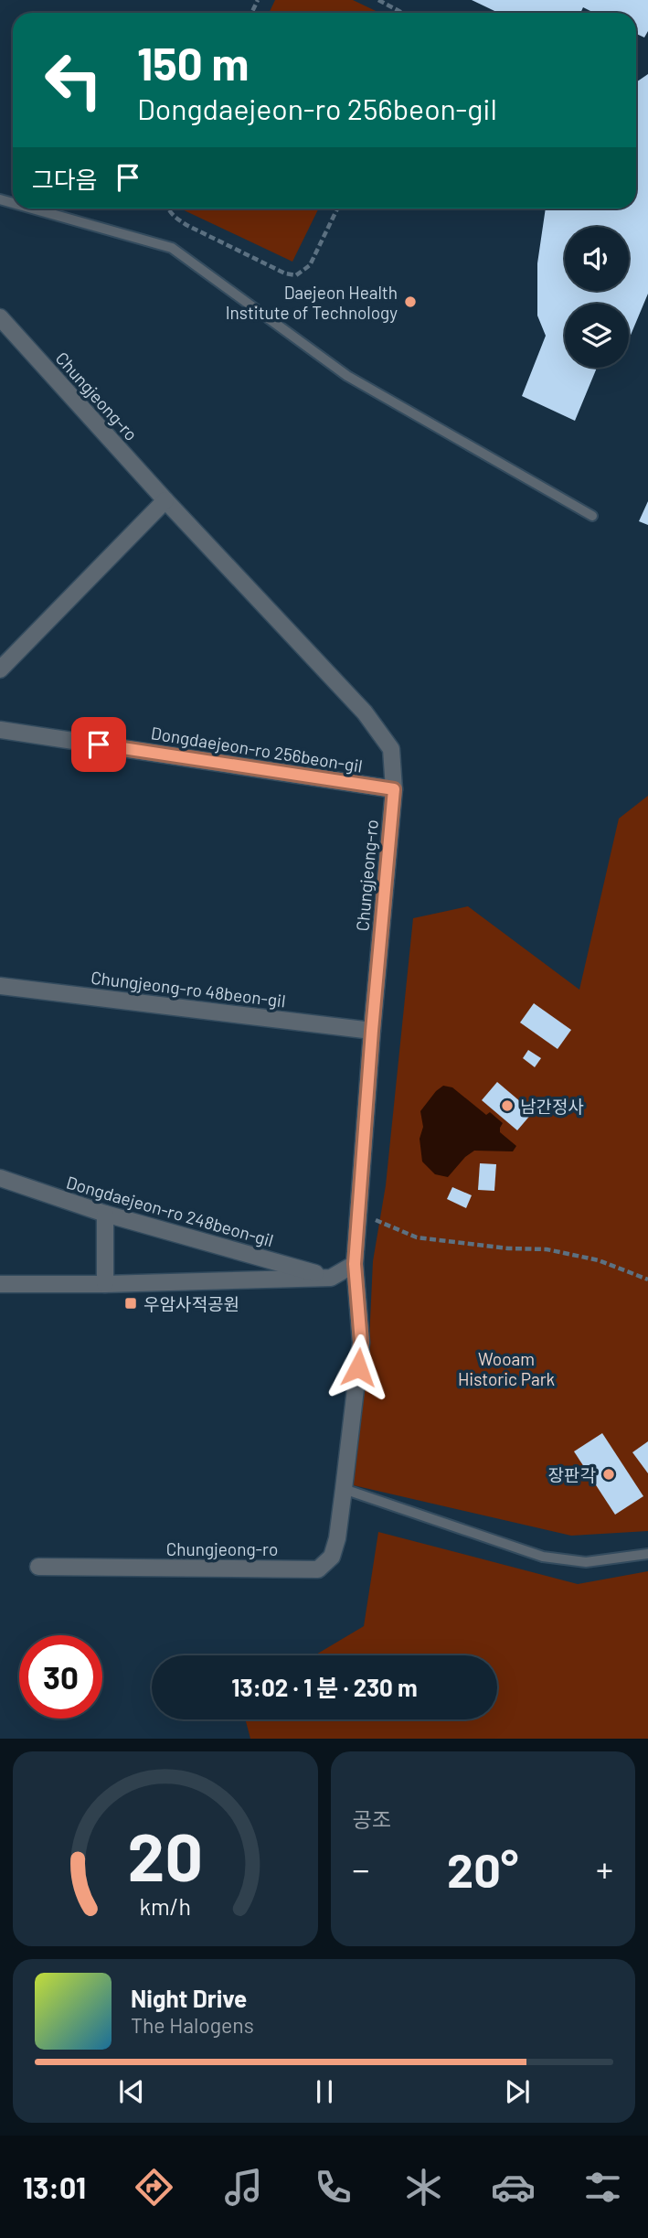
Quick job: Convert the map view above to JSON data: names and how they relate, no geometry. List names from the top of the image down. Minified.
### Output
{"streets":{"street":["Chungjeong-ro","Dongdaejeon-ro 256beon-gil","Chungjeong-ro 48beon-gil","Dongdaejeon-ro 248beon-gil"]},"crossings":[["Chungjeong-ro","Dongdaejeon-ro 256beon-gil"],["Chungjeong-ro","Chungjeong-ro 48beon-gil"]],"parks":["Wooam Historic Park"],"places":{"other":["Daejeon Health Institute of Technology","남간정사","장판각"],"transit":["우암사적공원"]},"page":{"turn":["150 m","Dongdaejeon-ro 256beon-gil"],"then":"그다음","limit":"30","trip":"13:02 · 1 분 · 230 m","tile":"공조","heat":["−","20°","+"],"song":["Night Drive","The Halogens"],"tabs":"13:01","gauge":["20","km/h"]}}
